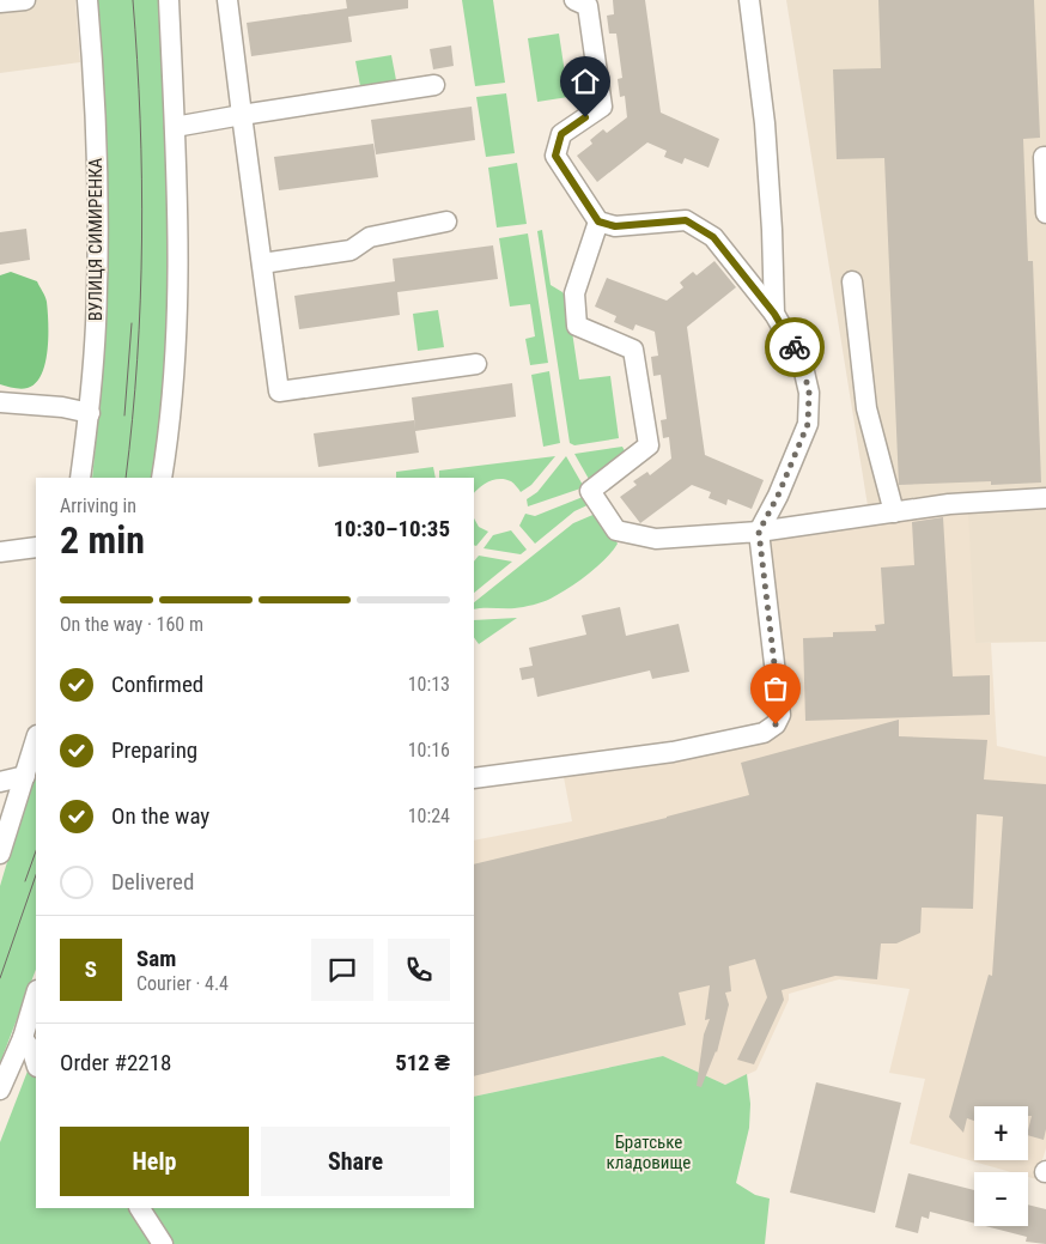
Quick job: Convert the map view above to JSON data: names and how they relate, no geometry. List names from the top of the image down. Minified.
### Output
{"streets":{"street":["ВУЛИЦЯ СИМИРЕНКА"]},"parks":["Братське кладовище"],"page":{"heading":["2 min","Arriving in","10:30–10:35"],"panel":["Sam","Courier · 4.4","Order #2218","512 ₴"],"bar":"On the way · 160 m","list":[["Confirmed","10:13"],["Preparing","10:16"],["On the way","10:24"],"Delivered"],"round":"S","map_buttons":["+","−"],"buttons":["Help","Share"]}}
